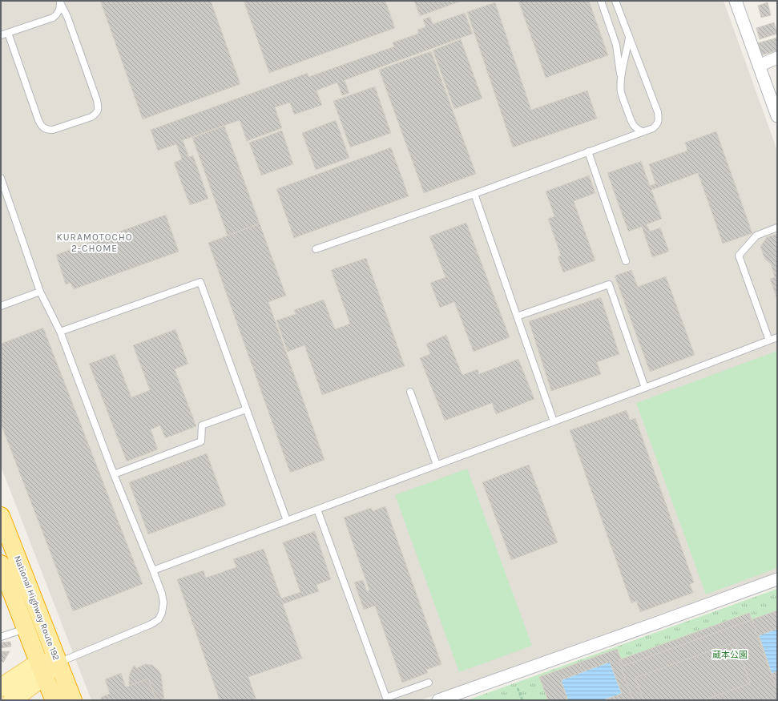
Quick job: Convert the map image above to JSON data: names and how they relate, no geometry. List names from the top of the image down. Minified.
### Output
{"streets":{"highway":["National Highway Route 192"]},"districts":["KURAMOTOCHO 2-CHOME"],"parks":["蔵本公園"]}
